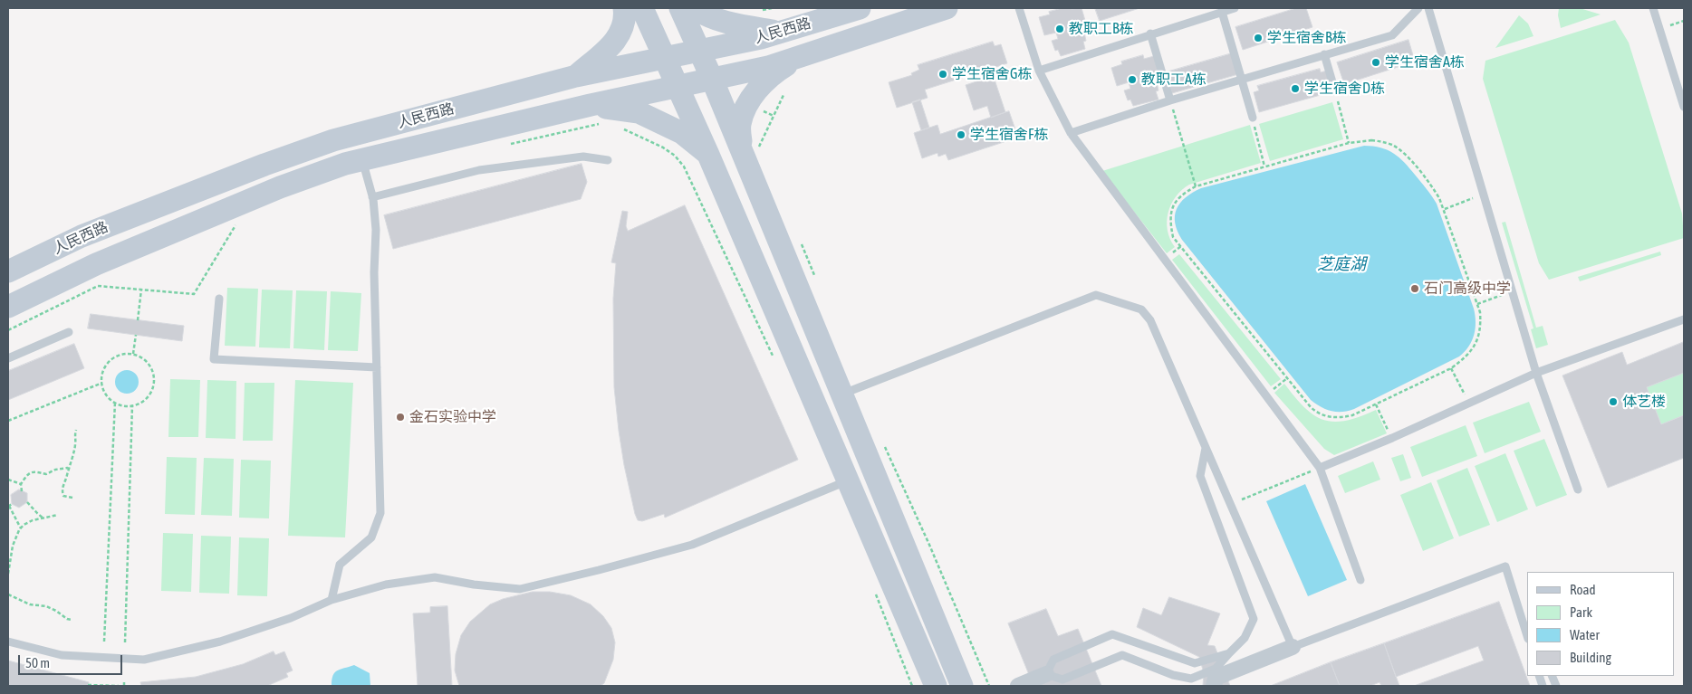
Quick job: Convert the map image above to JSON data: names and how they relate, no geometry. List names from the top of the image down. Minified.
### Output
{"streets":{"main road":["人民西路"]},"water":["芝庭湖"],"places":["教职工B栋","学生宿舍B栋","学生宿舍A栋","学生宿舍G栋","教职工A栋","学生宿舍D栋","学生宿舍F栋","石门高级中学","体艺楼","金石实验中学"],"legend":["Road","Park","Water","Building"],"scale_bar":"50 m"}
